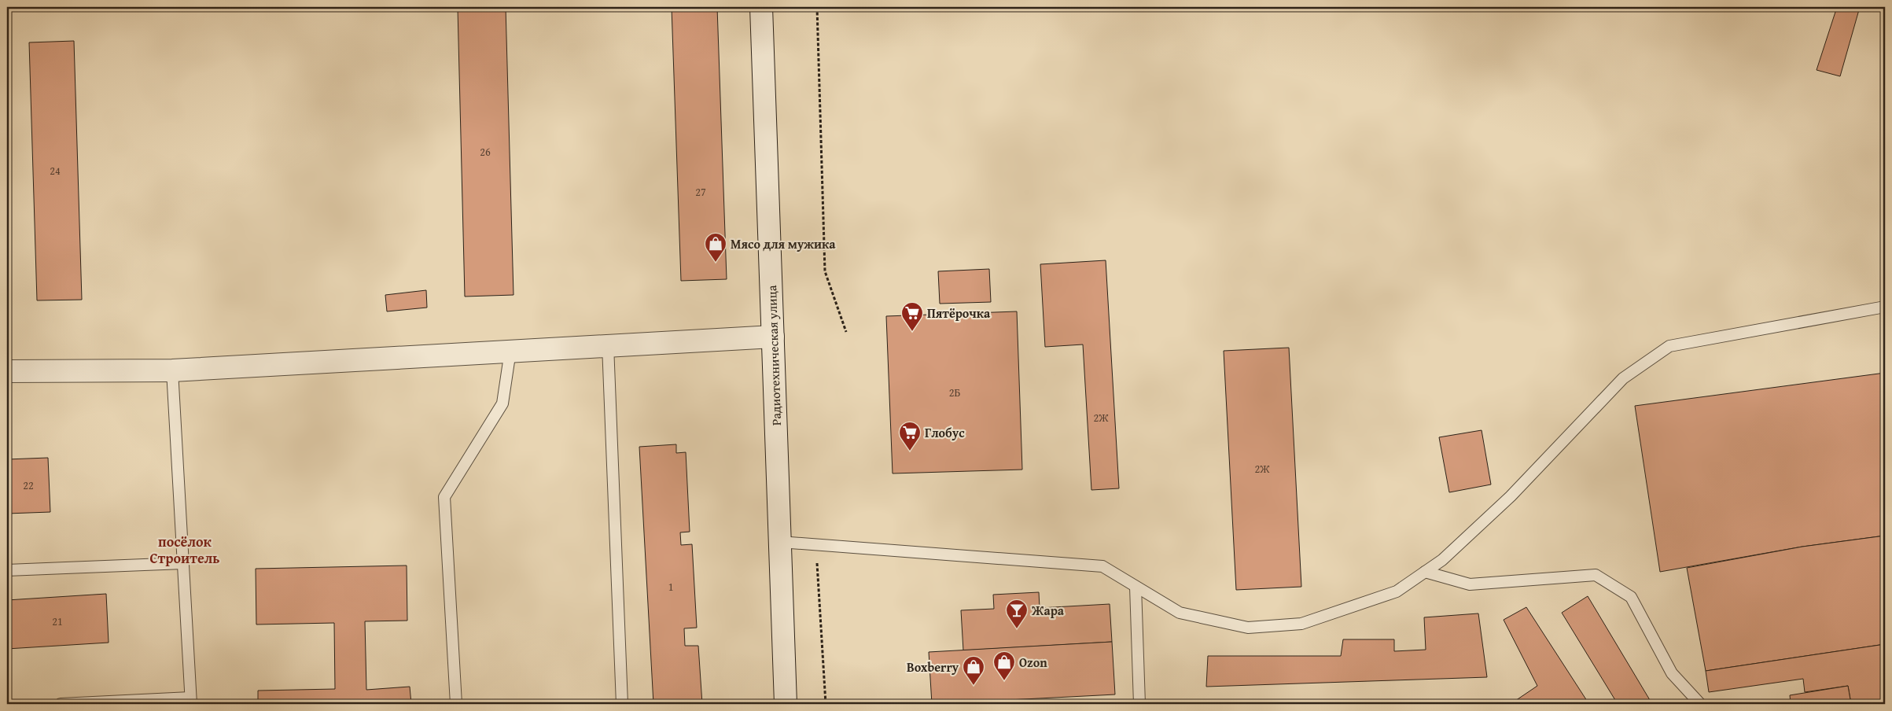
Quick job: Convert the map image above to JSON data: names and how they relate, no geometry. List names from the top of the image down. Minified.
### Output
{"streets":{"street":["Радиотехническая улица"]},"districts":["посёлок Строитель"],"places":{"shop":["Мясо для мужика","Ozon","Boxberry"],"supermarket":["Пятёрочка","Глобус"],"bar":["Жара"]},"house_numbers":["26","24","27","2Б","2Ж","2Ж","22","1","21"]}
